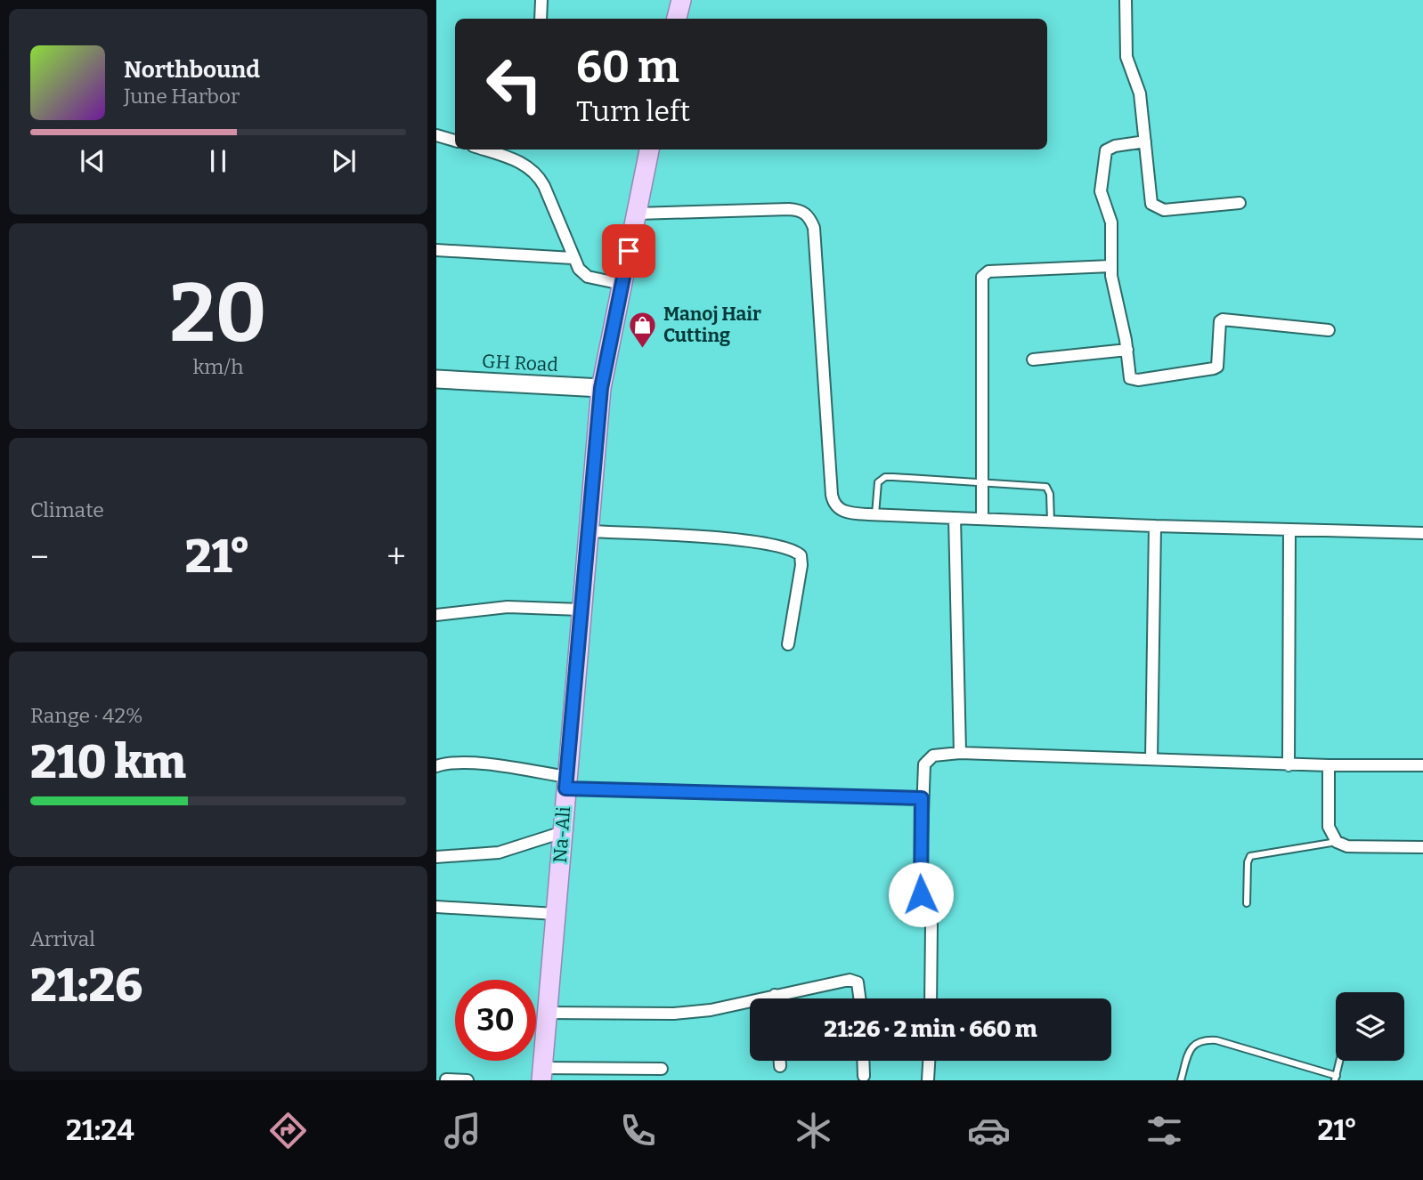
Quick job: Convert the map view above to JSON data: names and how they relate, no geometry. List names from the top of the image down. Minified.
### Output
{"streets":{"main road":["Na-Ali"],"street":["GH Road"]},"crossings":[["GH Road","Na-Ali"]],"places":{"shop":["Manoj Hair Cutting"]},"page":{"turn":["60 m","Turn left"],"song":["Northbound","June Harbor"],"tile":[["20","km/h"],"Climate",["Range · 42%","210 km"],["Arrival","21:26"]],"heat":["−","21°","+"],"limit":"30","trip":"21:26 · 2 min · 660 m","tabs":["21:24","21°"]}}
